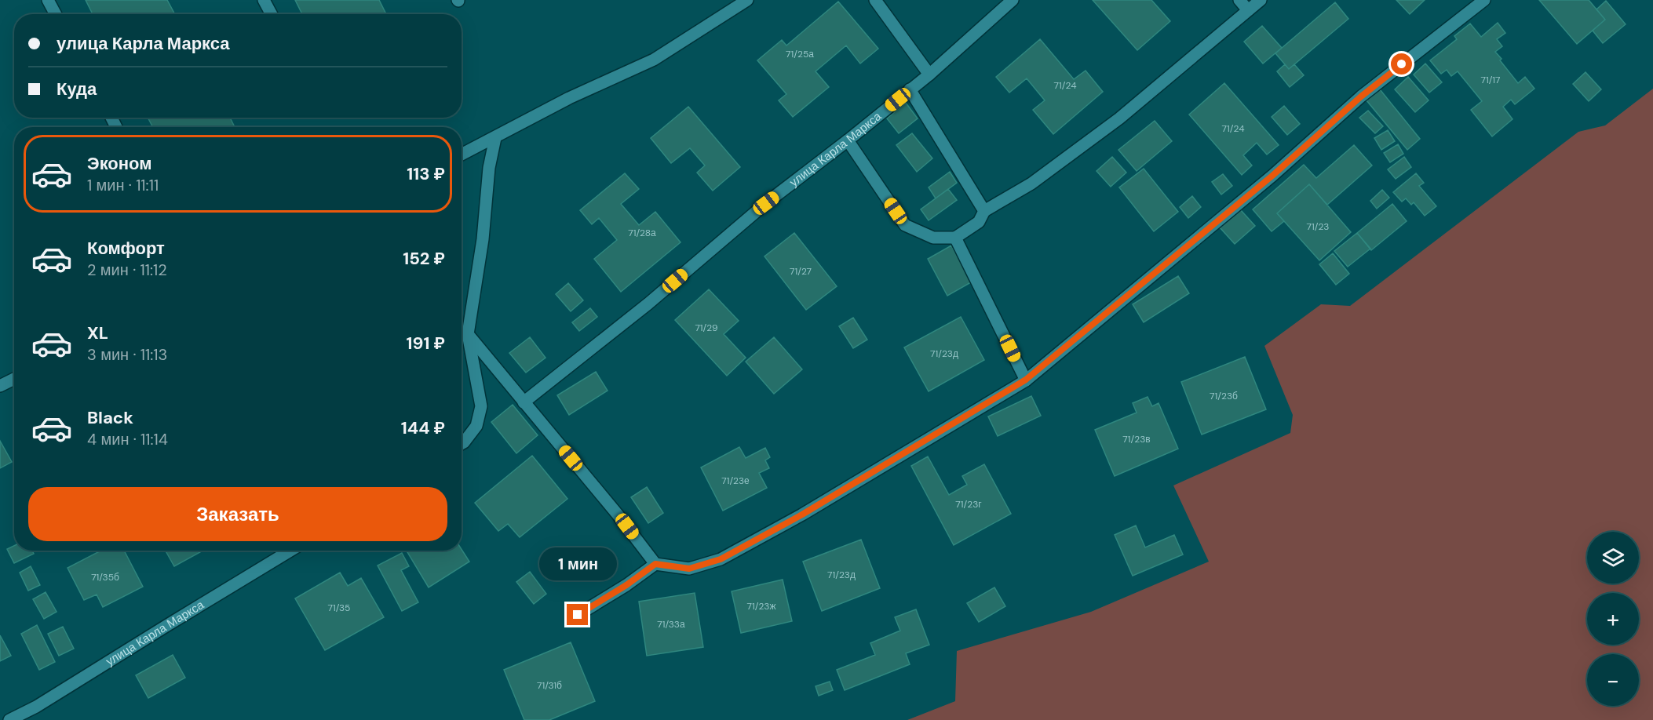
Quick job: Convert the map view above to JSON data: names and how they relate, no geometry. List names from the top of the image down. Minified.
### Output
{"streets":{"street":["улица Карла Маркса"]},"house_numbers":["71/25а","71/17","71/24","71/24","71/23","71/28а","71/27","71/29","71/23д","71/23б","71/23в","71/23е","71/23г","71/23д","71/35б","71/23ж","71/35","71/33а","71/31б"],"page":{"banner":["улица Карла Маркса","Куда"],"list":[{"name":"Эконом","note":"1 мин · 11:11","value":"113 ₽"},{"name":"Комфорт","note":"2 мин · 11:12","value":"152 ₽"},{"name":"XL","note":"3 мин · 11:13","value":"191 ₽"},{"name":"Black","note":"4 мин · 11:14","value":"144 ₽"}],"buttons":"Заказать","map_buttons":["+","−"],"bubble":"1 мин"}}
